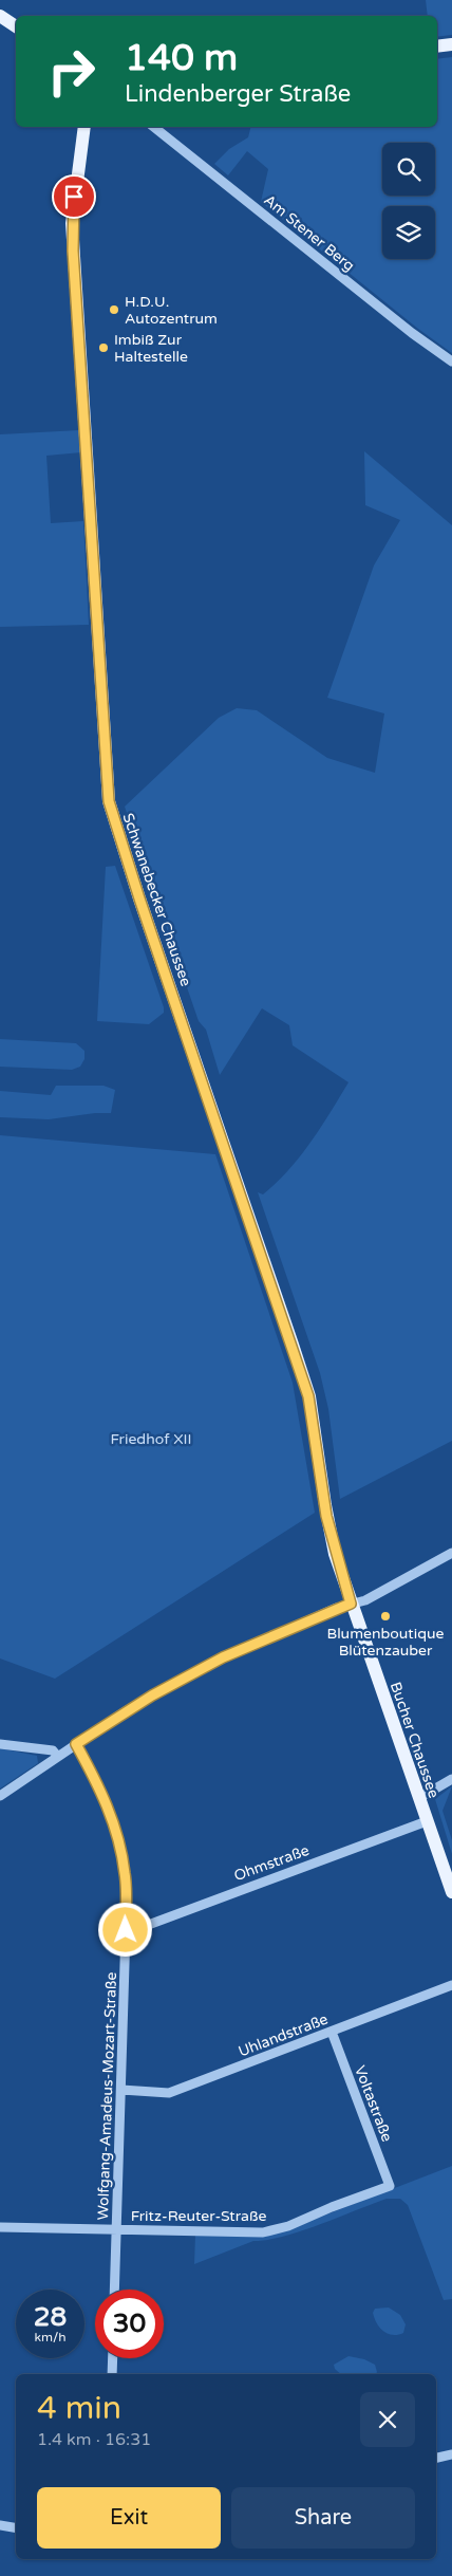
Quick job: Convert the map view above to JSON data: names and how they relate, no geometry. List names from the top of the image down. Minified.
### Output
{"streets":{"main road":["Schwanebecker Chaussee","Bucher Chaussee"],"street":["Am Stener Berg","Ohmstraße","Uhlandstraße","Wolfgang-Amadeus-Mozart-Straße","Voltastraße","Fritz-Reuter-Straße"]},"crossings":[["Schwanebecker Chaussee","Bucher Chaussee"],["Bucher Chaussee","Ohmstraße"],["Ohmstraße","Wolfgang-Amadeus-Mozart-Straße"],["Uhlandstraße","Wolfgang-Amadeus-Mozart-Straße"],["Uhlandstraße","Voltastraße"],["Wolfgang-Amadeus-Mozart-Straße","Fritz-Reuter-Straße"],["Voltastraße","Fritz-Reuter-Straße"]],"parks":["Friedhof XII"],"places":["H.D.U. Autozentrum","Imbiß Zur Haltestelle","Blumenboutique Blütenzauber"],"page":{"turn":["140 m","Lindenberger Straße"],"speed":"28 km/h","limit":"30","heading":["4 min","1.4 km · 16:31"],"buttons":["Exit","Share"]}}
